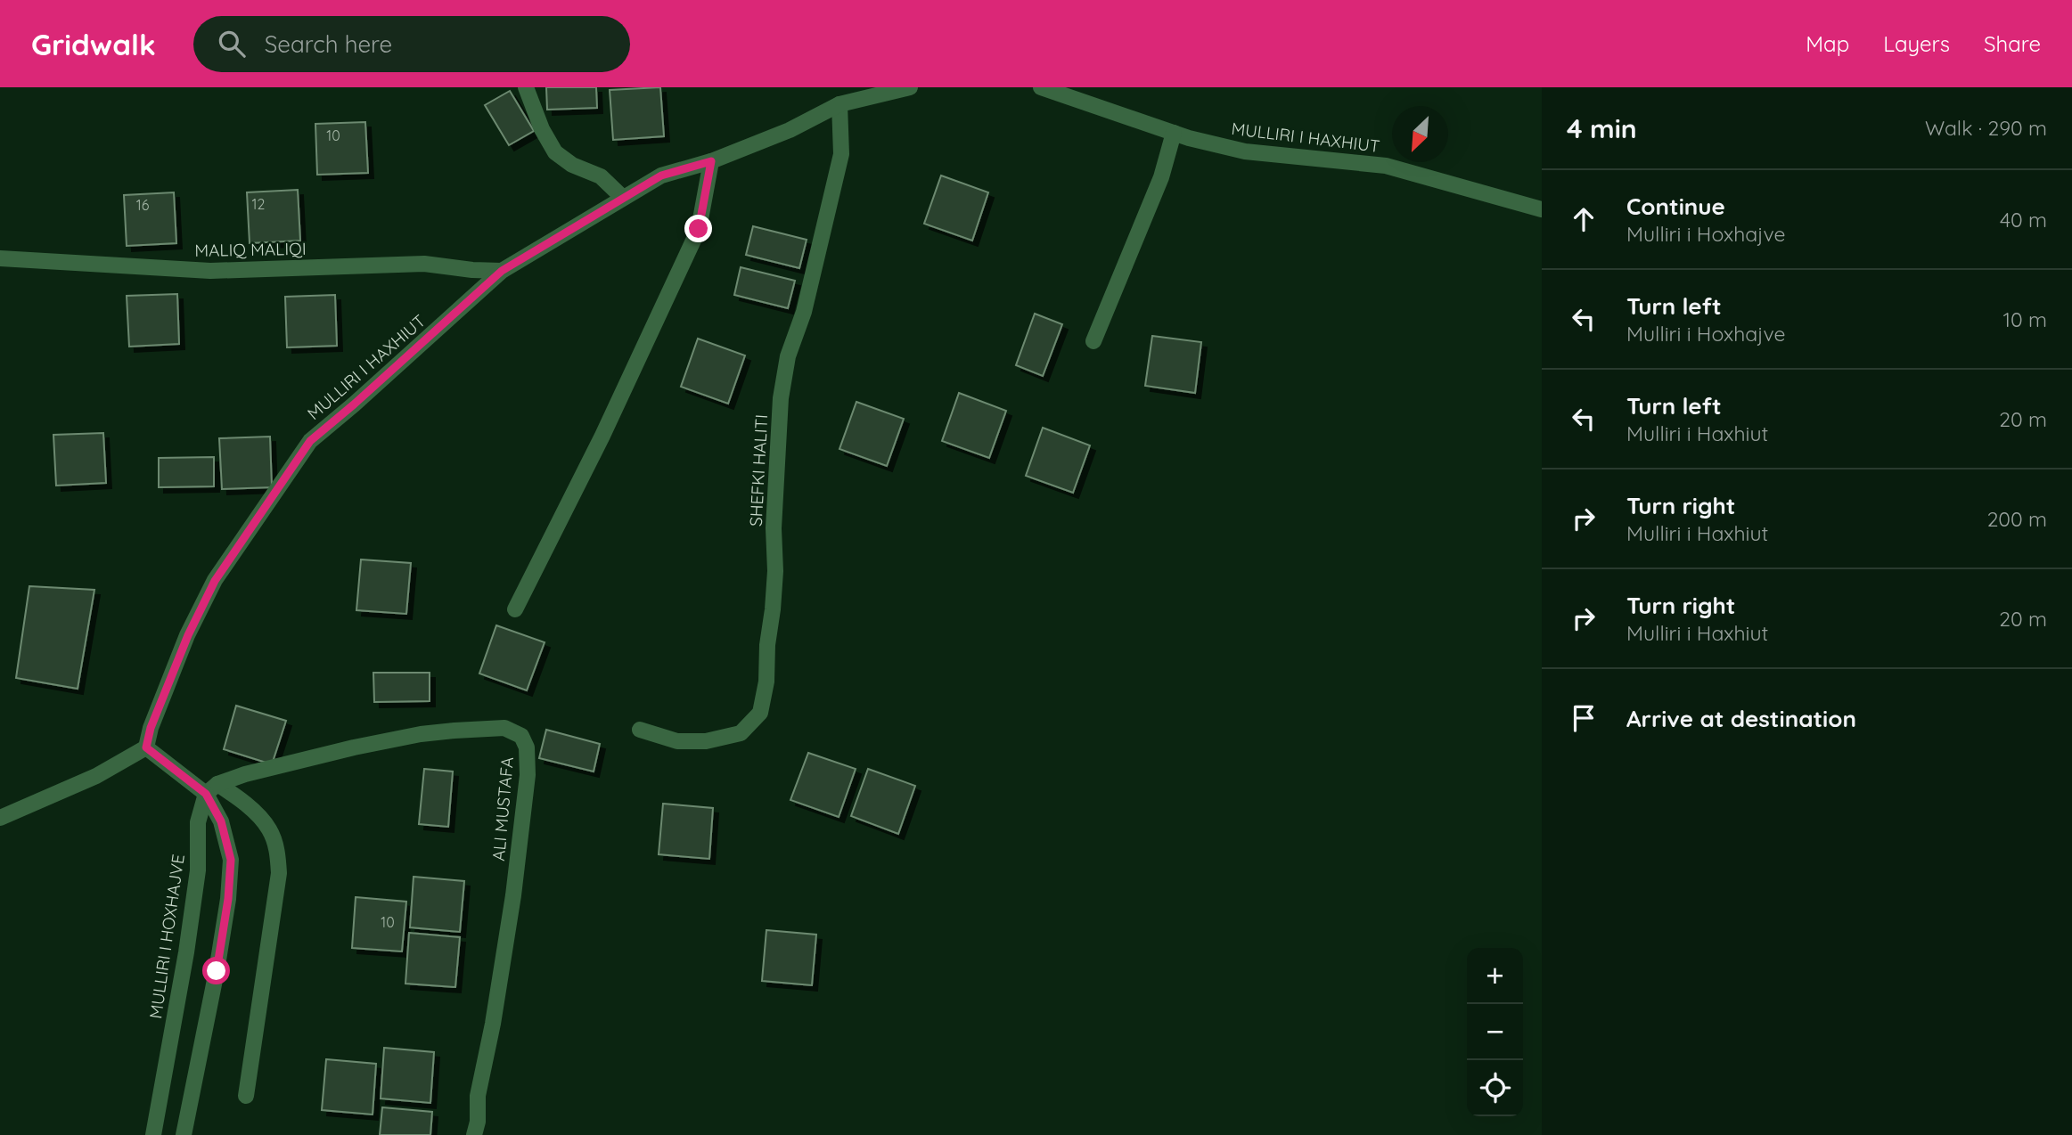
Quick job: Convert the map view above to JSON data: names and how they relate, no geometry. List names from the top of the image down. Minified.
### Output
{"streets":{"street":["MULLIRI I HAXHIUT","MALIQ MALIQI","SHEFKI HALITI","ALI MUSTAFA","MULLIRI I HOXHAJVE"]},"crossings":[["MULLIRI I HAXHIUT","MALIQ MALIQI"],["MULLIRI I HAXHIUT","SHEFKI HALITI"],["ALI MUSTAFA","MULLIRI I HOXHAJVE"]],"house_numbers":["10","12","16","10"],"north":"bottom left","page":{"header":"Gridwalk","search":"Search here","nav":["Map","Layers","Share"],"heading":["4 min","Walk · 290 m"],"list":[["Continue","Mulliri i Hoxhajve","40 m"],["Turn left","Mulliri i Hoxhajve","10 m"],["Turn left","Mulliri i Haxhiut","20 m"],["Turn right","Mulliri i Haxhiut","200 m"],["Turn right","Mulliri i Haxhiut","20 m"],"Arrive at destination"],"map_buttons":["+","−"]}}
